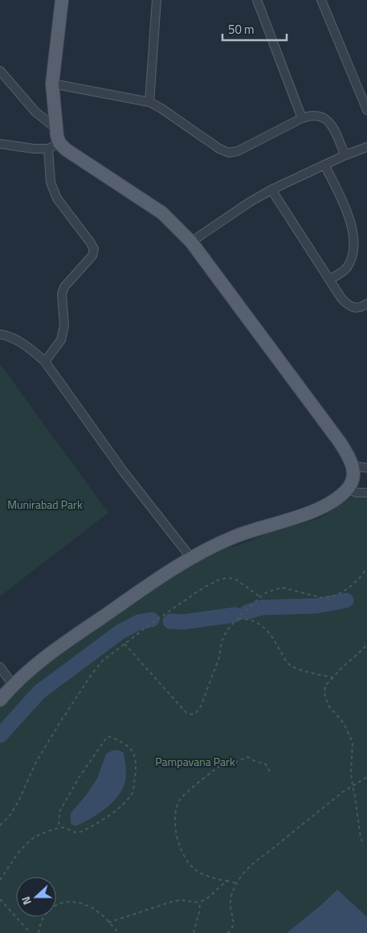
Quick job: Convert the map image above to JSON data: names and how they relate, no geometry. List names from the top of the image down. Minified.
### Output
{"parks":["Munirabad Park","Pampavana Park"],"scale_bar":"50 m","north":"left"}
